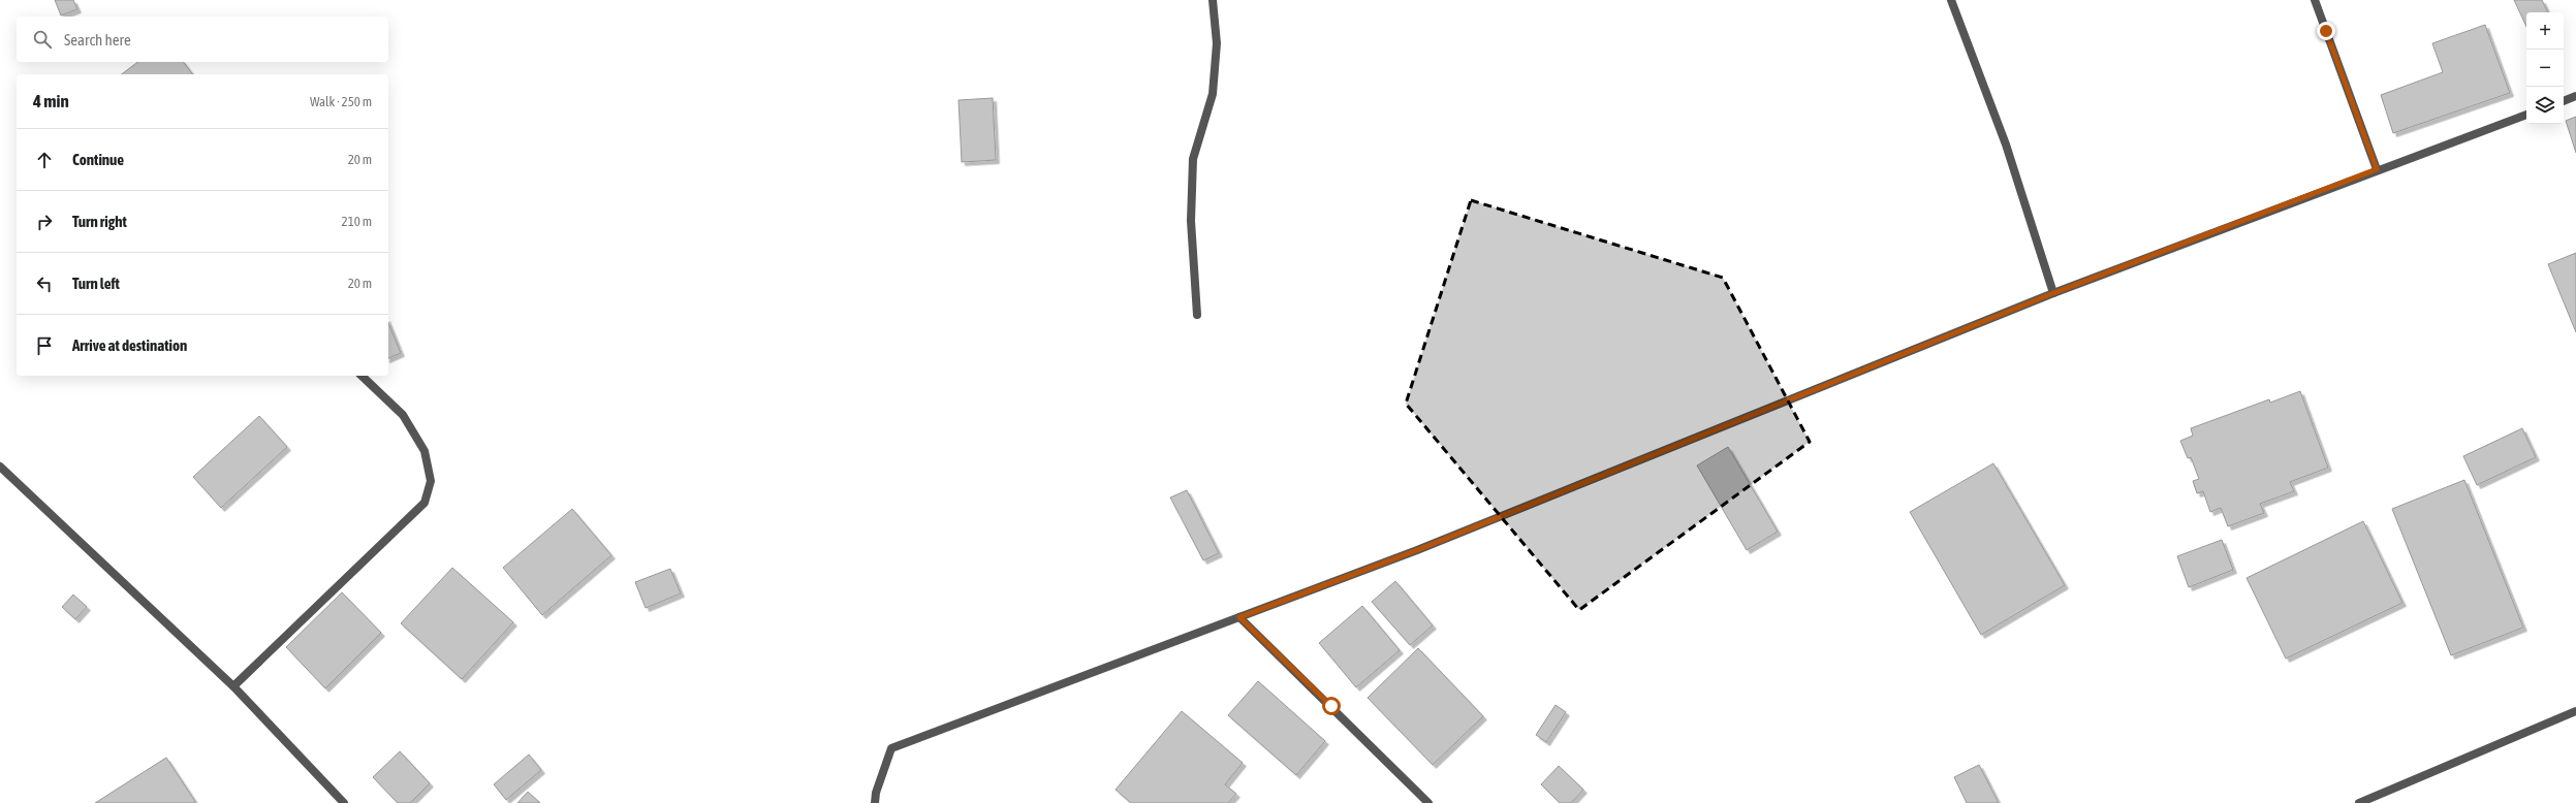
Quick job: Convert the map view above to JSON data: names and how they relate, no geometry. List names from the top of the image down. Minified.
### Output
{"page":{"map_buttons":["+","−"],"search":"Search here","heading":["4 min","Walk · 250 m"],"list":[["Continue","20 m"],["Turn right","210 m"],["Turn left","20 m"],"Arrive at destination"]}}
